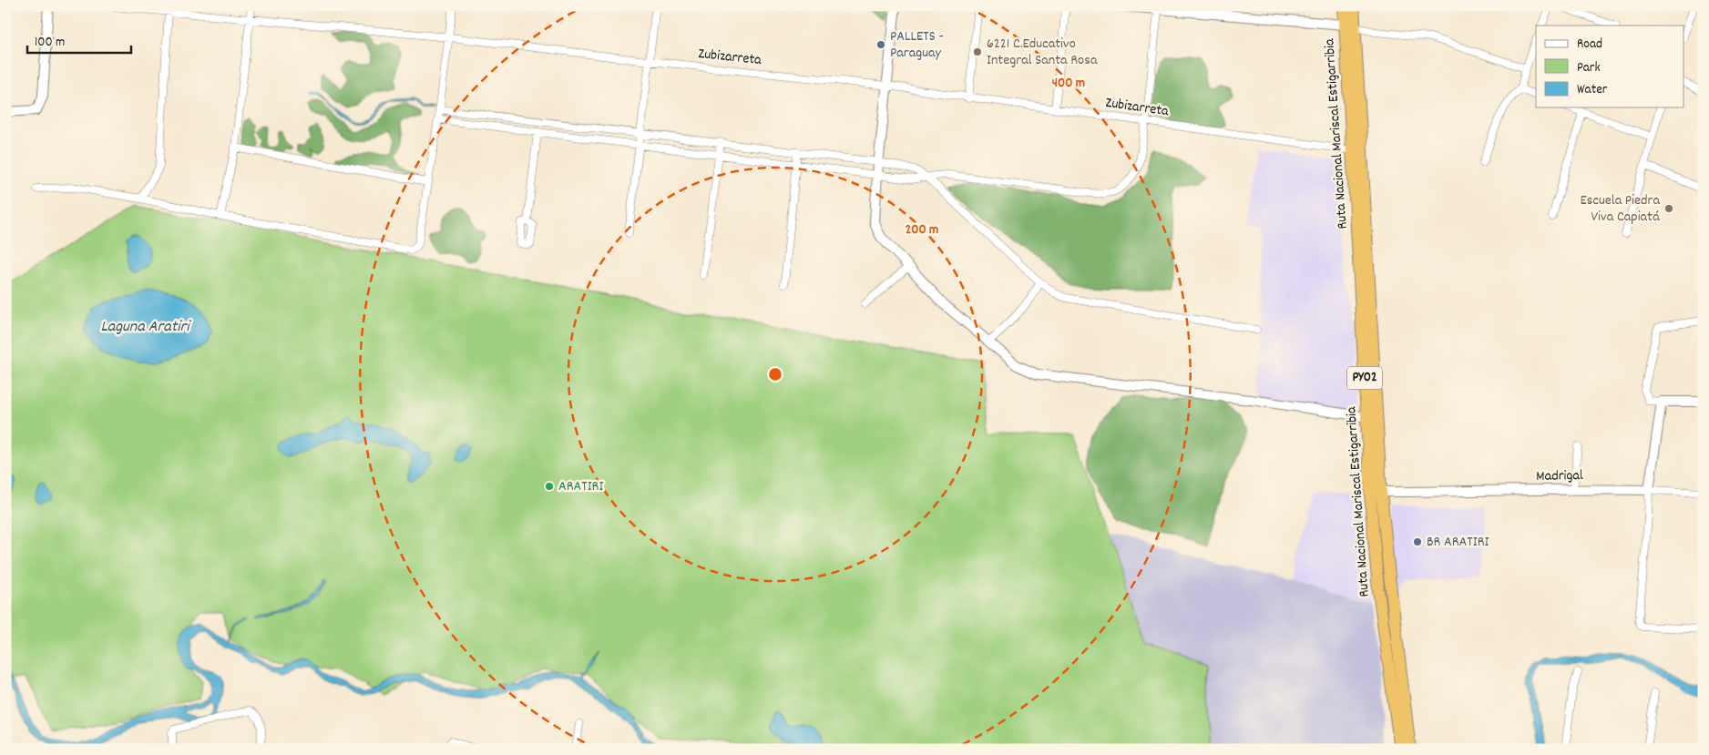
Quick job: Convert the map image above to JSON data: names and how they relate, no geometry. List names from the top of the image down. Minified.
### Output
{"streets":{"highway":["Ruta Nacional Mariscal Estigarribia","PY02"],"street":["Zubizarreta","Madrigal"]},"crossings":[["Zubizarreta","Ruta Nacional Mariscal Estigarribia"],["Ruta Nacional Mariscal Estigarribia","Madrigal"]],"water":["Laguna Aratiri"],"places":["PALLETS - Paraguay","6221 C.Educativo Integral Santa Rosa","Escuela Piedra Viva Capiatá","ARATIRI","BR ARATIRI"],"legend":["Road","Park","Water"],"scale_bar":"100 m","rings":["400 m","200 m"]}
